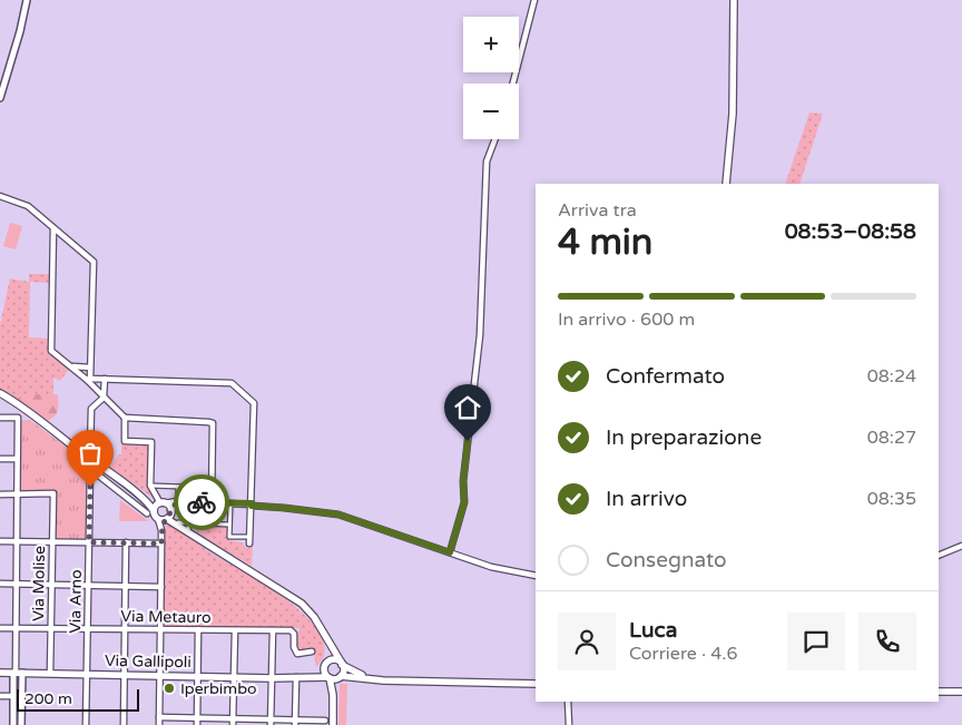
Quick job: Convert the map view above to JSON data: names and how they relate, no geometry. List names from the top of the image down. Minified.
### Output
{"streets":{"main road":["Via Gallipoli"],"street":["Via Molise","Via Arno","Via Metauro"]},"crossings":[["Via Molise","Via Metauro"],["Via Molise","Via Gallipoli"],["Via Arno","Via Metauro"],["Via Arno","Via Gallipoli"]],"places":["Iperbimbo"],"scale_bar":"200 m","page":{"map_buttons":["+","−"],"heading":["4 min","Arriva tra","08:53–08:58"],"panel":["Luca","Corriere · 4.6"],"bar":"In arrivo · 600 m","list":[["Confermato","08:24"],["In preparazione","08:27"],["In arrivo","08:35"],"Consegnato"],"scale":"200 m"}}
